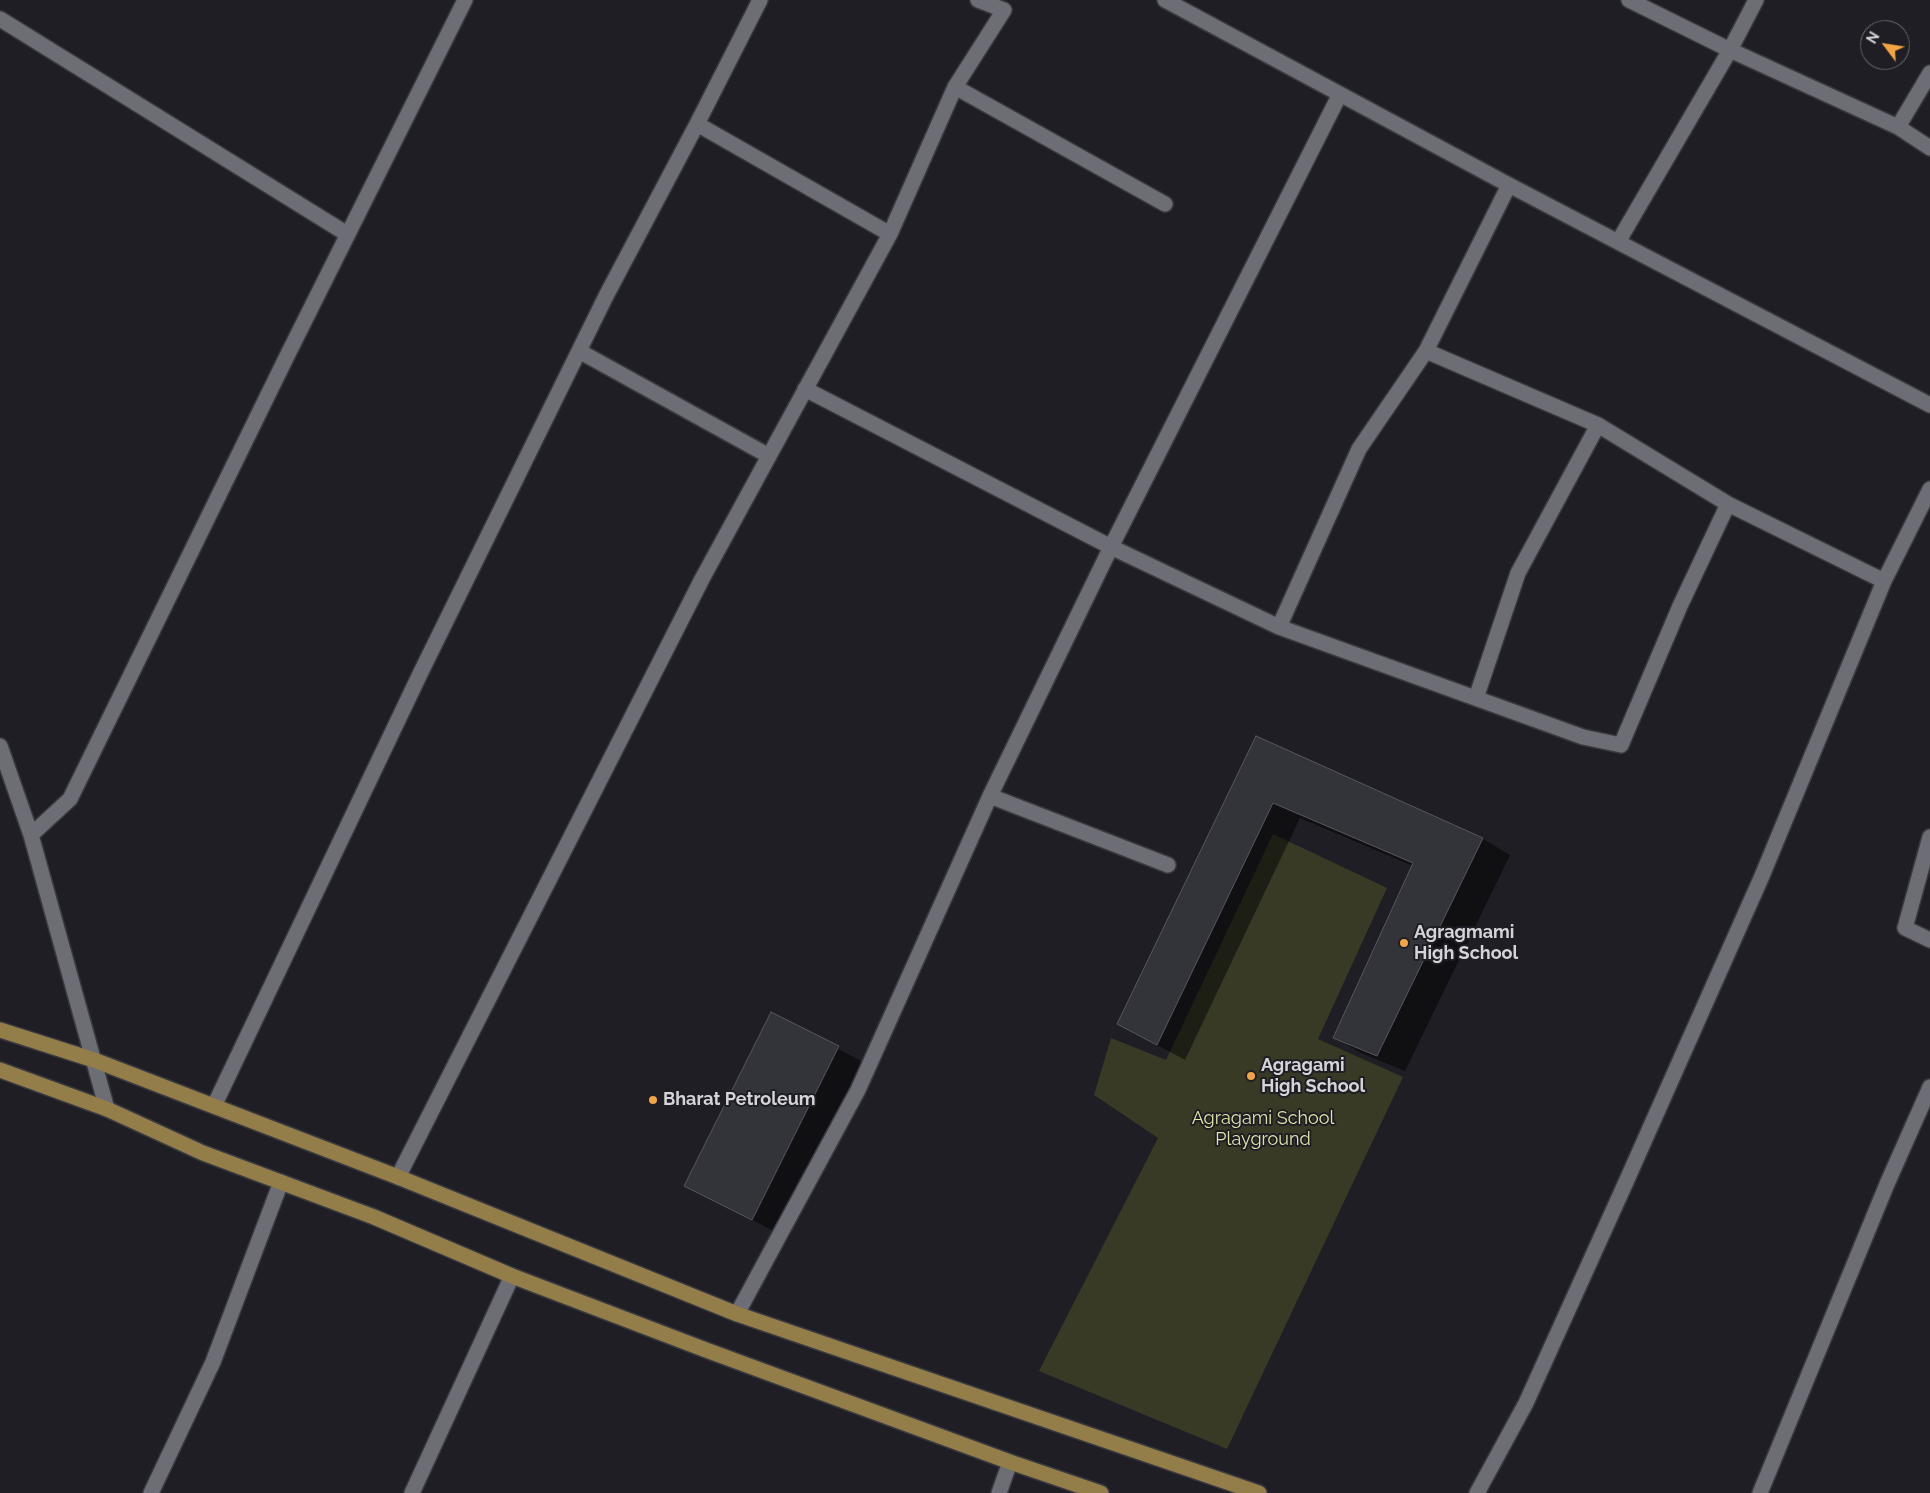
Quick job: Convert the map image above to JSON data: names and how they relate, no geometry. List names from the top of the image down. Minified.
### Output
{"parks":["Agragami School Playground"],"places":["Agragmami High School","Agragami High School","Bharat Petroleum"],"north":"top left"}
